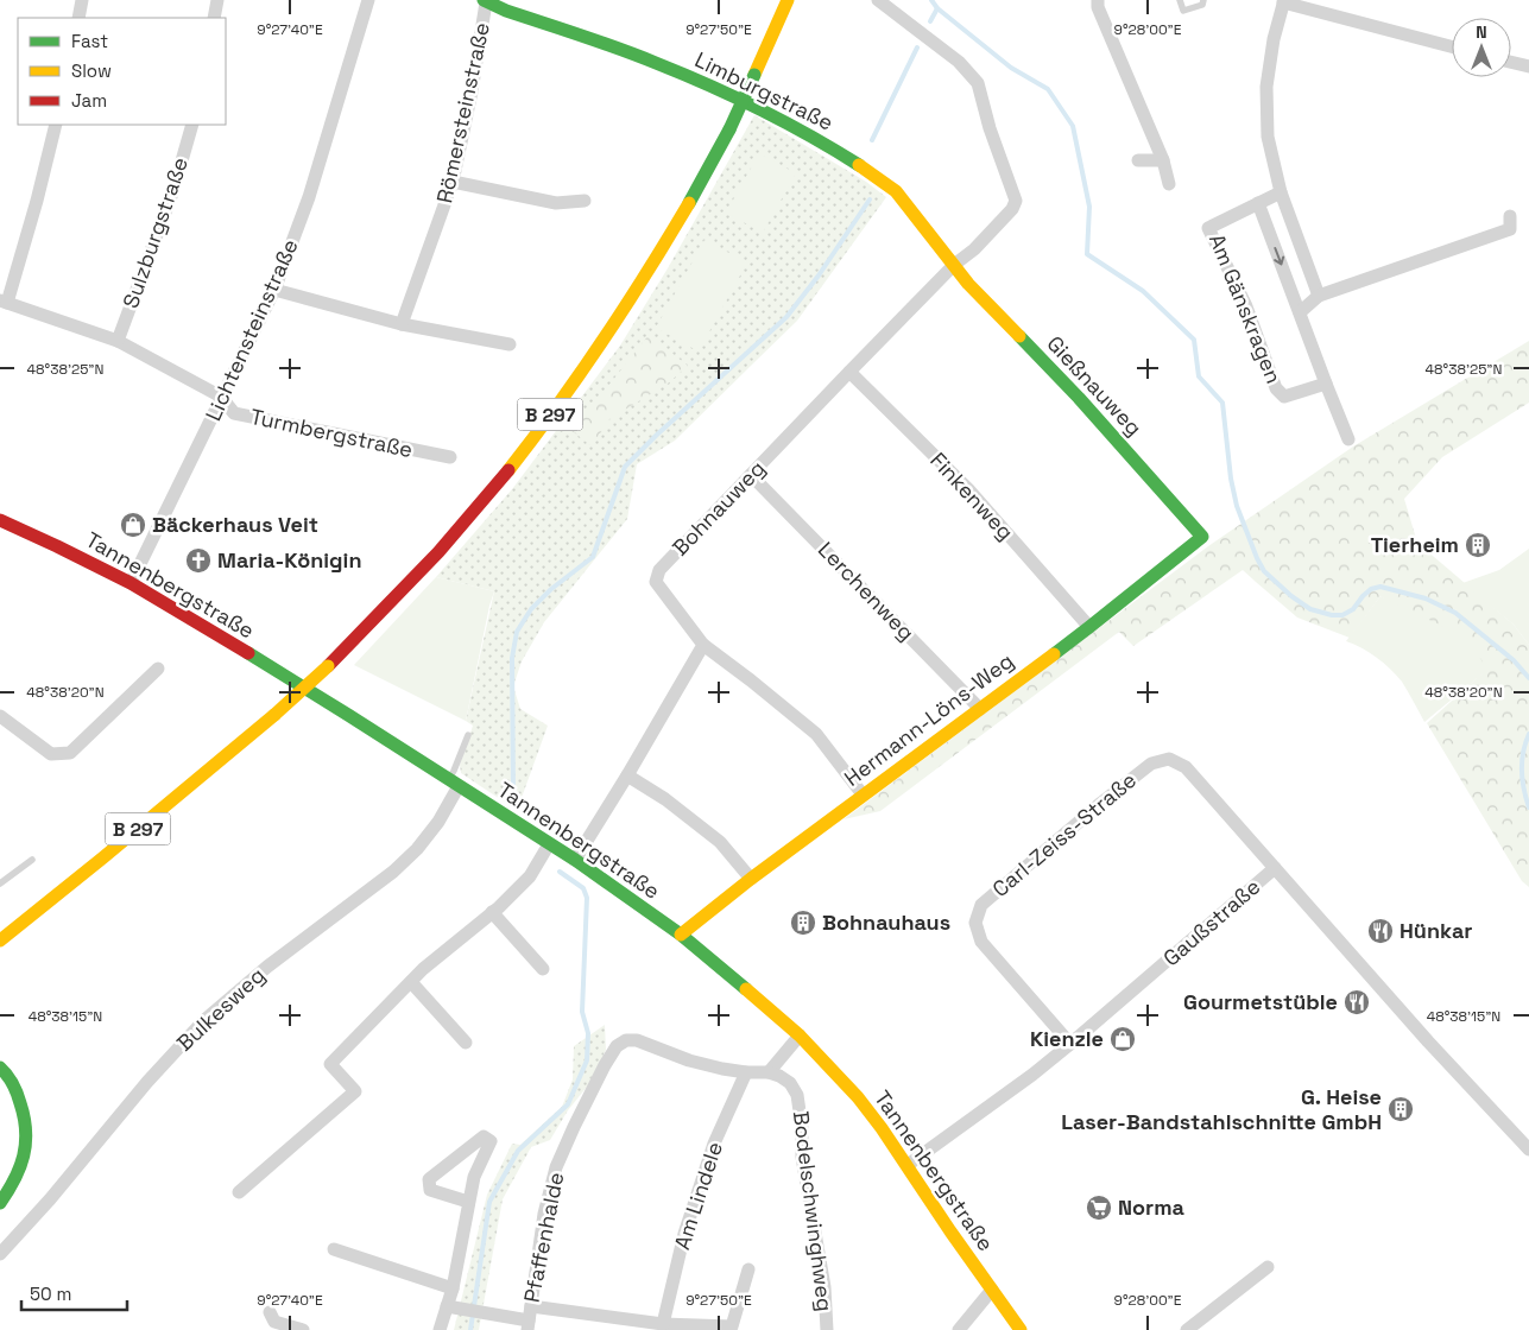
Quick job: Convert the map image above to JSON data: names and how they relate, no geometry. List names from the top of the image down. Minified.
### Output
{"streets":{"street":["Limburgstraße","Römersteinstraße","Sulzburgstraße","Am Gänskragen","Lichtensteinstraße","Gießnauweg","B 297","Turmbergstraße","Finkenweg","Bohnauweg","Tannenbergstraße","Lerchenweg","Hermann-Löns-Weg","Carl-Zeiss-Straße","Gaußstraße","Bulkesweg","Am Lindele","Bodelschwinghweg","Pfaffenhalde"]},"crossings":[["Limburgstraße","Römersteinstraße"],["Limburgstraße","Gießnauweg"],["Limburgstraße","Bohnauweg"],["Sulzburgstraße","Turmbergstraße"],["Lichtensteinstraße","Turmbergstraße"],["Lichtensteinstraße","Tannenbergstraße"],["Gießnauweg","Bohnauweg"],["Gießnauweg","Hermann-Löns-Weg"],["Finkenweg","Bohnauweg"],["Finkenweg","Hermann-Löns-Weg"],["Bohnauweg","Lerchenweg"],["Tannenbergstraße","Hermann-Löns-Weg"],["Tannenbergstraße","Gaußstraße"],["Tannenbergstraße","Bulkesweg"],["Lerchenweg","Hermann-Löns-Weg"],["Carl-Zeiss-Straße","Gaußstraße"],["Am Lindele","Pfaffenhalde"],["Bodelschwinghweg","Pfaffenhalde"]],"places":{"shop":["Bäckerhaus Veit","Kienzle"],"building":["Tierheim","Bohnauhaus","G. Heise Laser-Bandstahlschnitte GmbH"],"church":["Maria-Königin"],"restaurant":["Hünkar","Gourmetstüble"],"supermarket":["Norma"]},"legend":["Fast","Slow","Jam"],"scale_bar":"50 m","north":"top","coordinates":["9°27'40\"E","9°27'50\"E","9°28'00\"E","48°38'25\"N","48°38'20\"N","48°38'15\"N"]}
